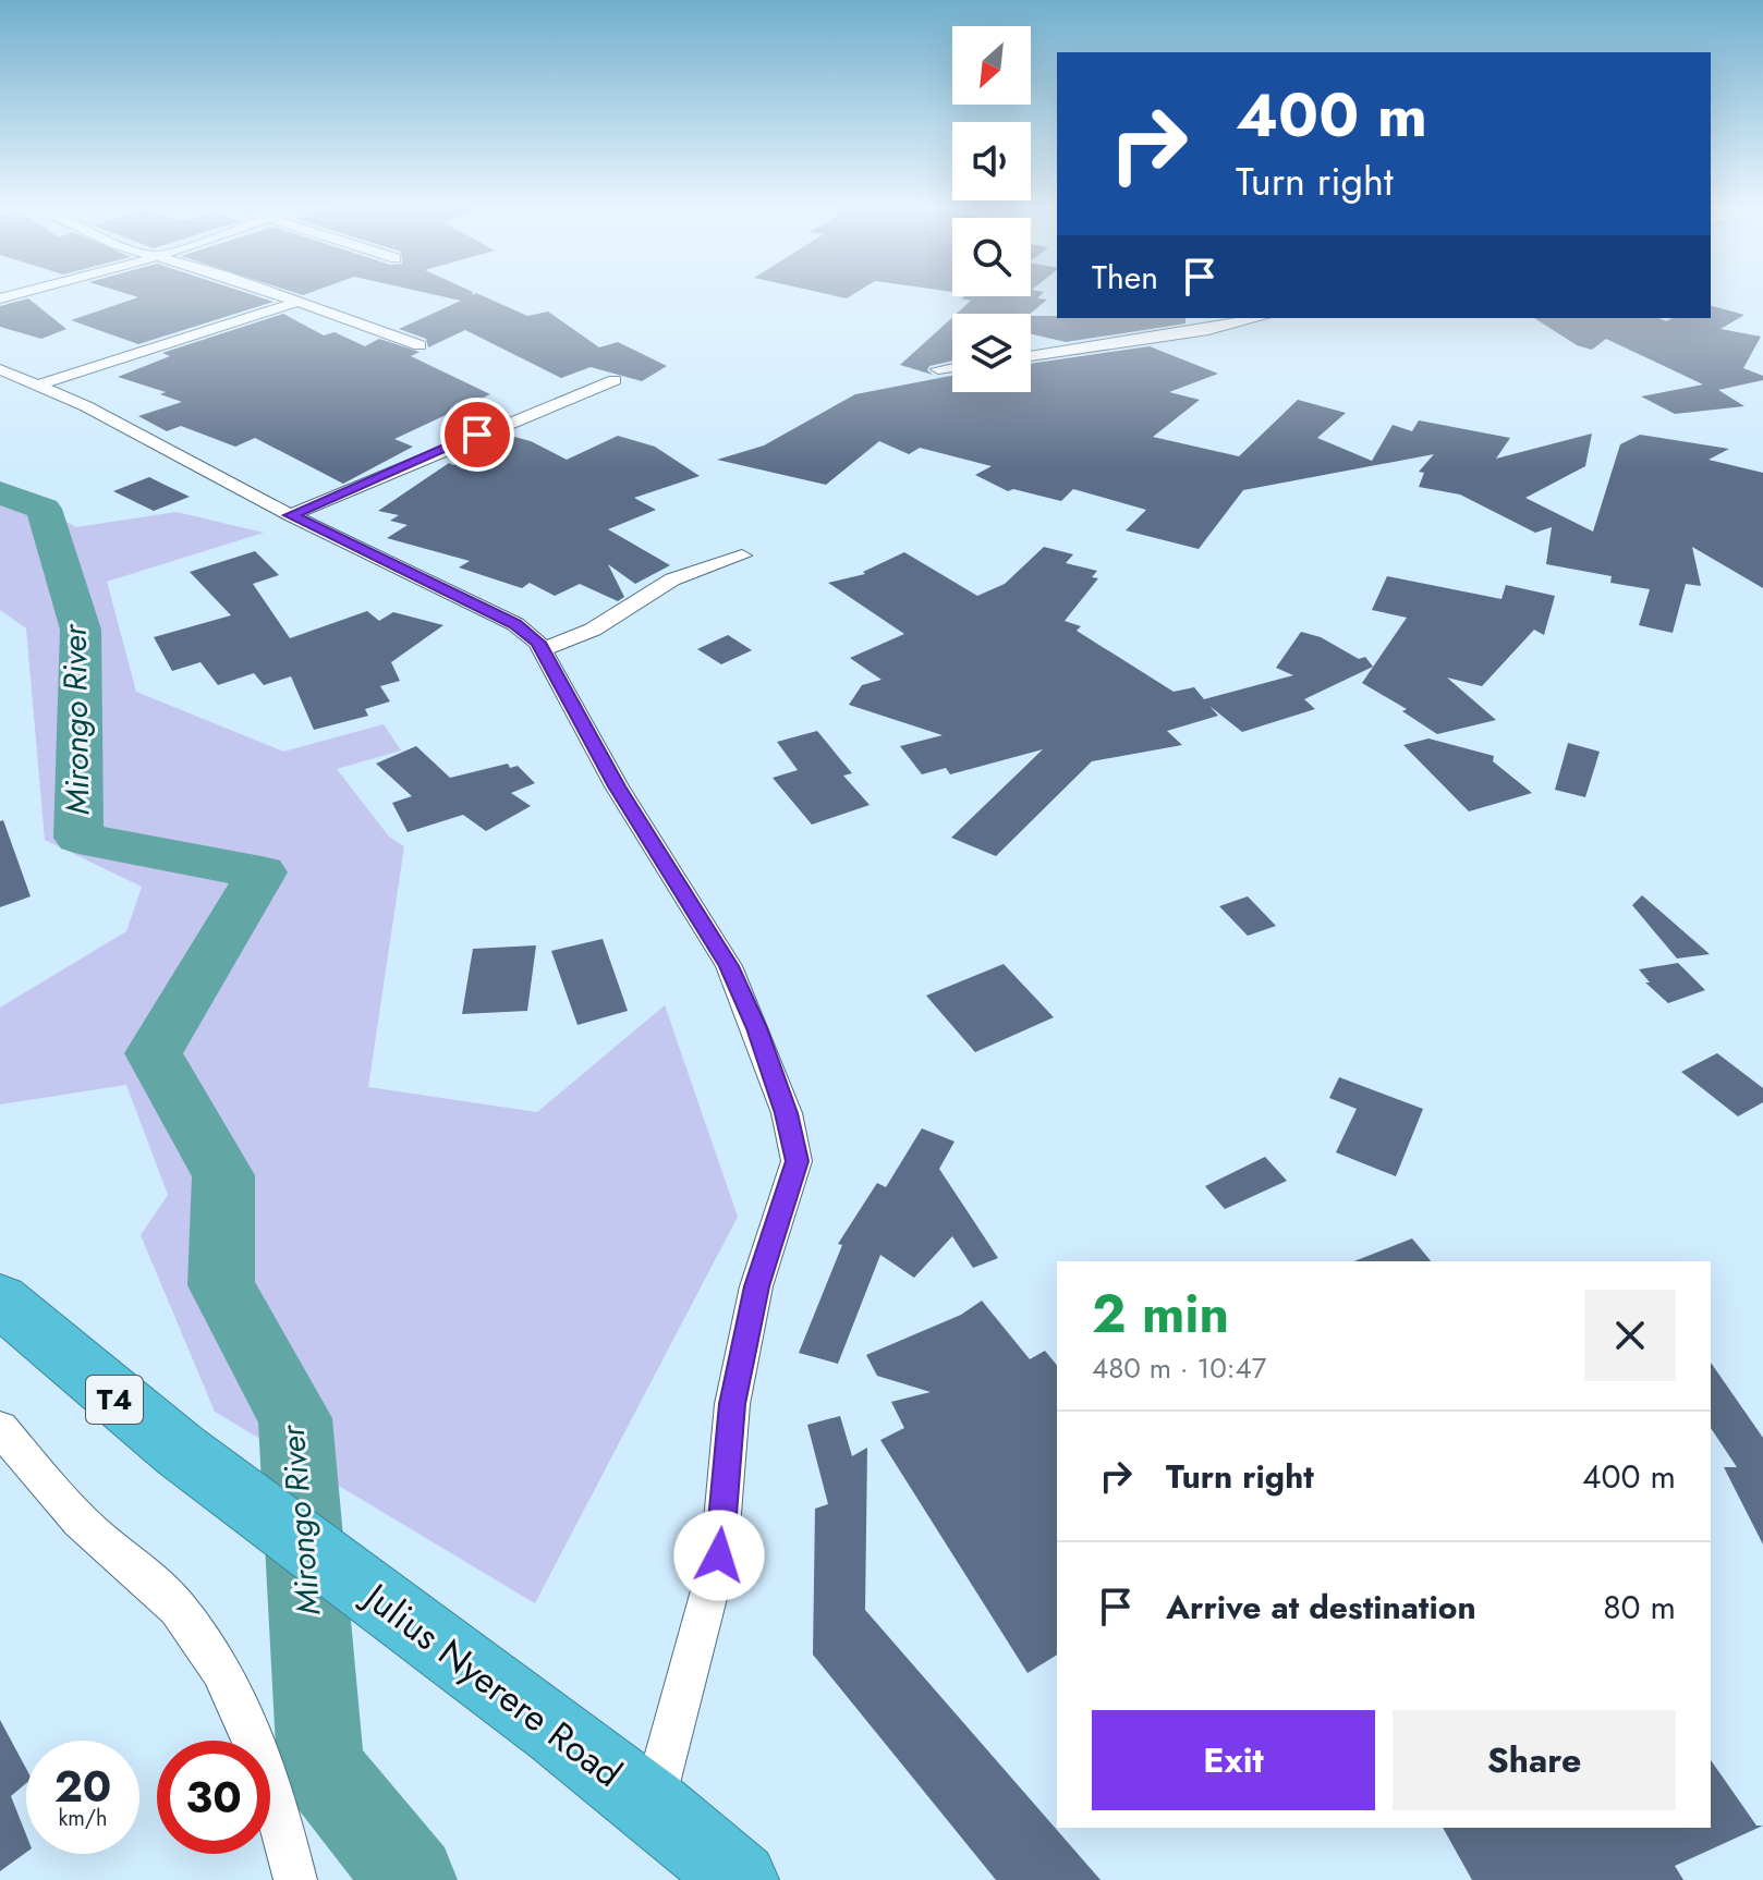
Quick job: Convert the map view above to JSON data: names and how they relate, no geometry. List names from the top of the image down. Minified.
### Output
{"streets":{"highway":["T4","Julius Nyerere Road"]},"water":["Mirongo River"],"north":"bottom left","page":{"turn":["400 m","Turn right"],"then":"Then","heading":["2 min","480 m · 10:47"],"list":[{"name":"Turn right","value":"400 m"},{"name":"Arrive at destination","value":"80 m"}],"buttons":["Exit","Share"],"speed":"20 km/h","limit":"30"}}
